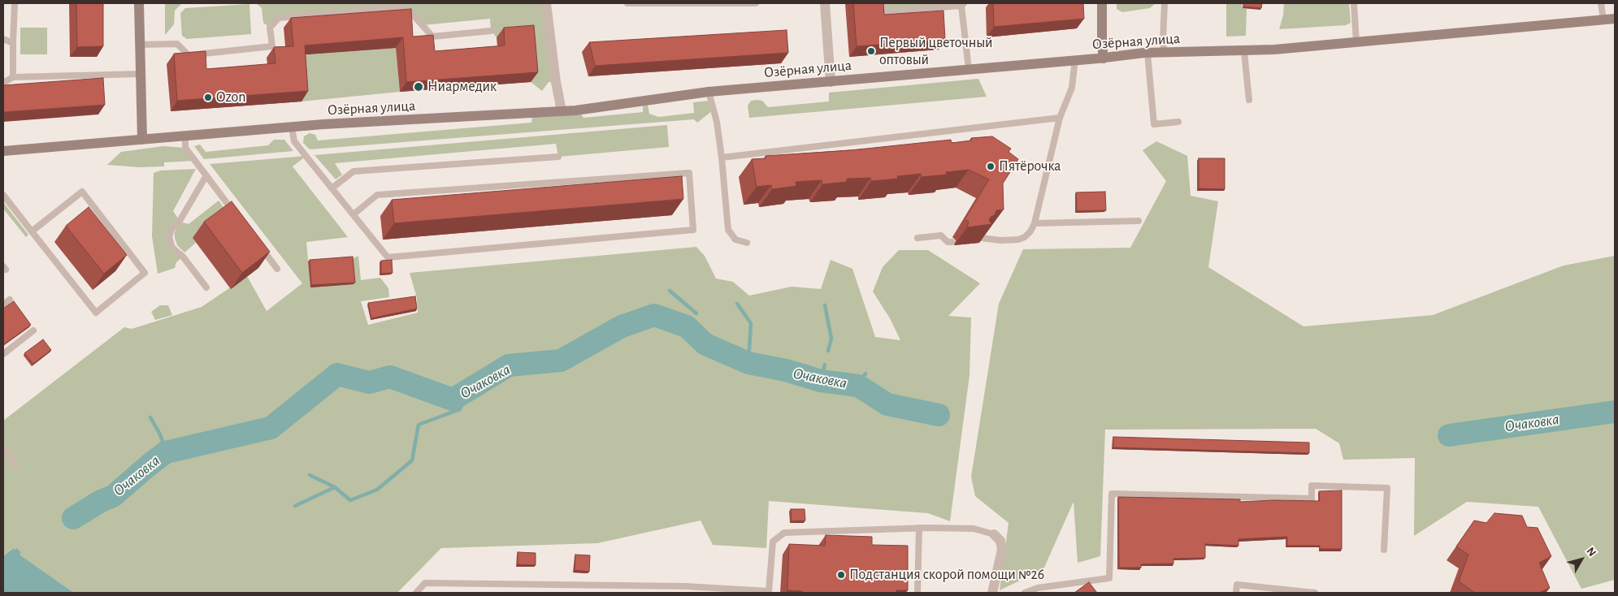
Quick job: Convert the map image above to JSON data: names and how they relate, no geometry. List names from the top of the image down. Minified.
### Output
{"streets":{"street":["Озёрная улица"]},"water":["Очаковка"],"places":["Первый цветочный оптовый","Ниармедик","Ozon","Пятёрочка","Подстанция скорой помощи №26"],"north":"top right"}
